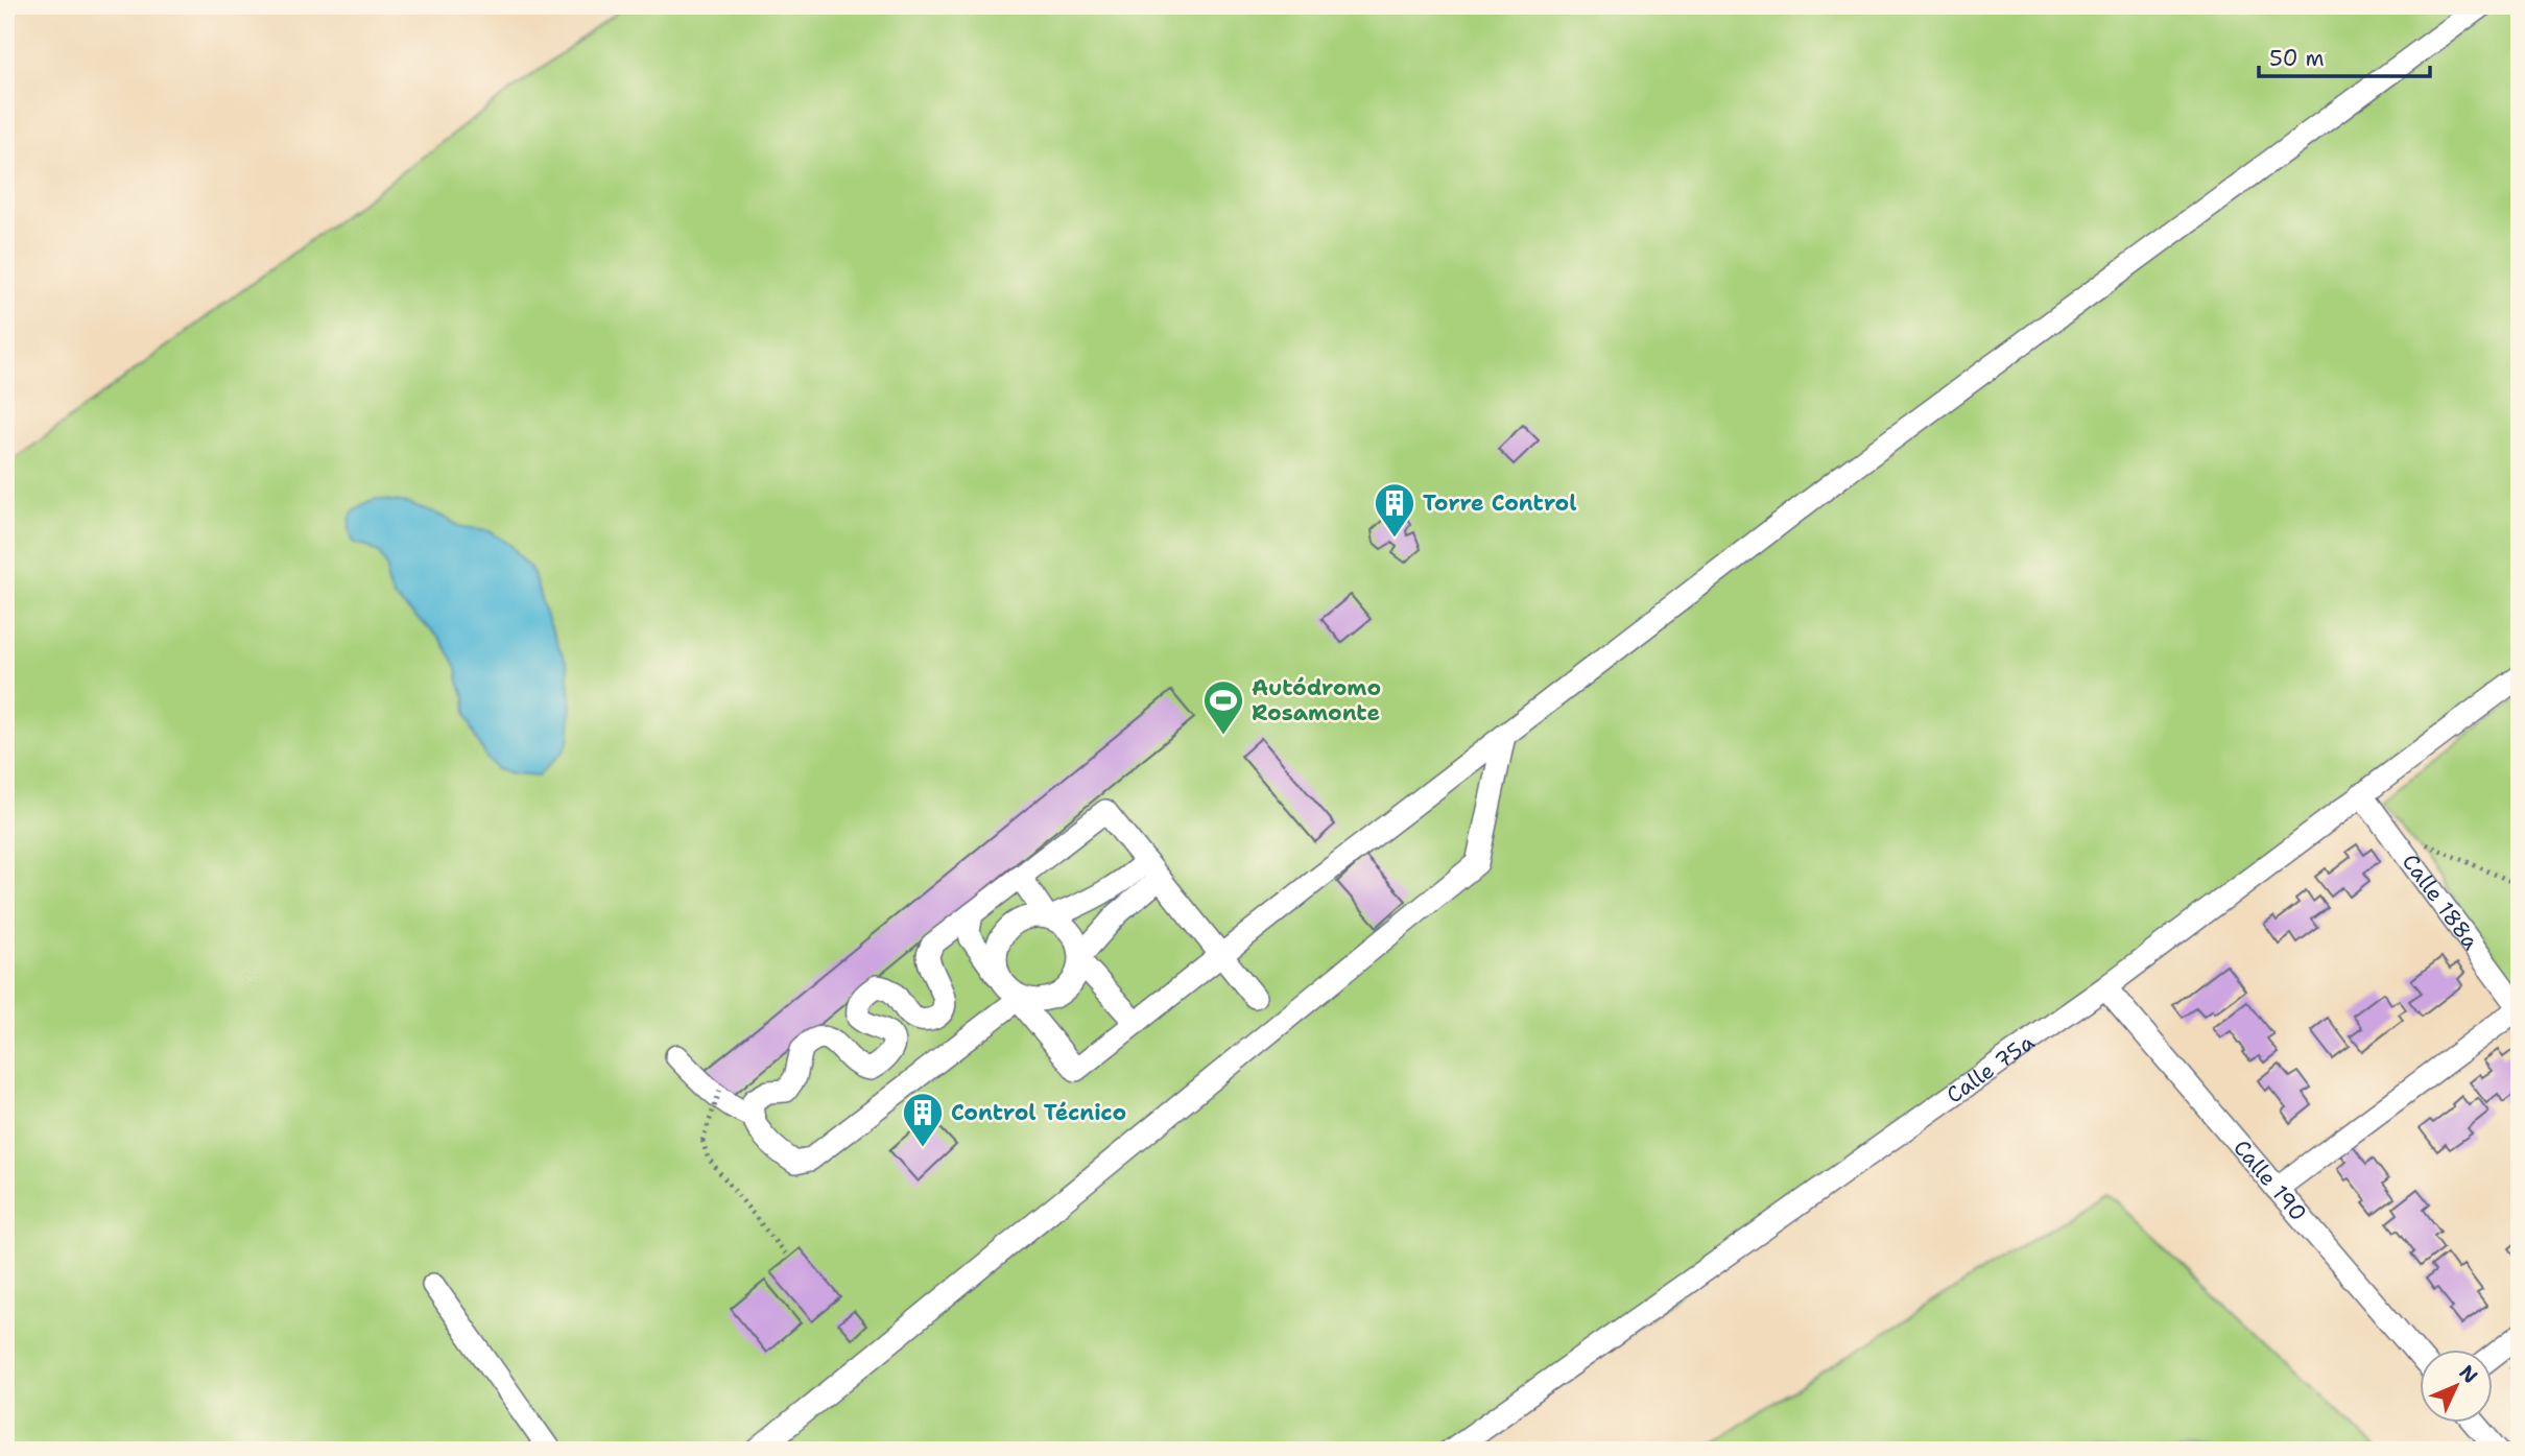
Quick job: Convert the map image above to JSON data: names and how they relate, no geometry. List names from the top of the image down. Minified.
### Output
{"streets":{"street":["Calle 188a","Calle 75a","Calle 190"]},"crossings":[["Calle 188a","Calle 75a"],["Calle 75a","Calle 190"]],"places":{"building":["Torre Control","Control Técnico"],"sports":["Autódromo Rosamonte"]},"scale_bar":"50 m","north":"top right"}
